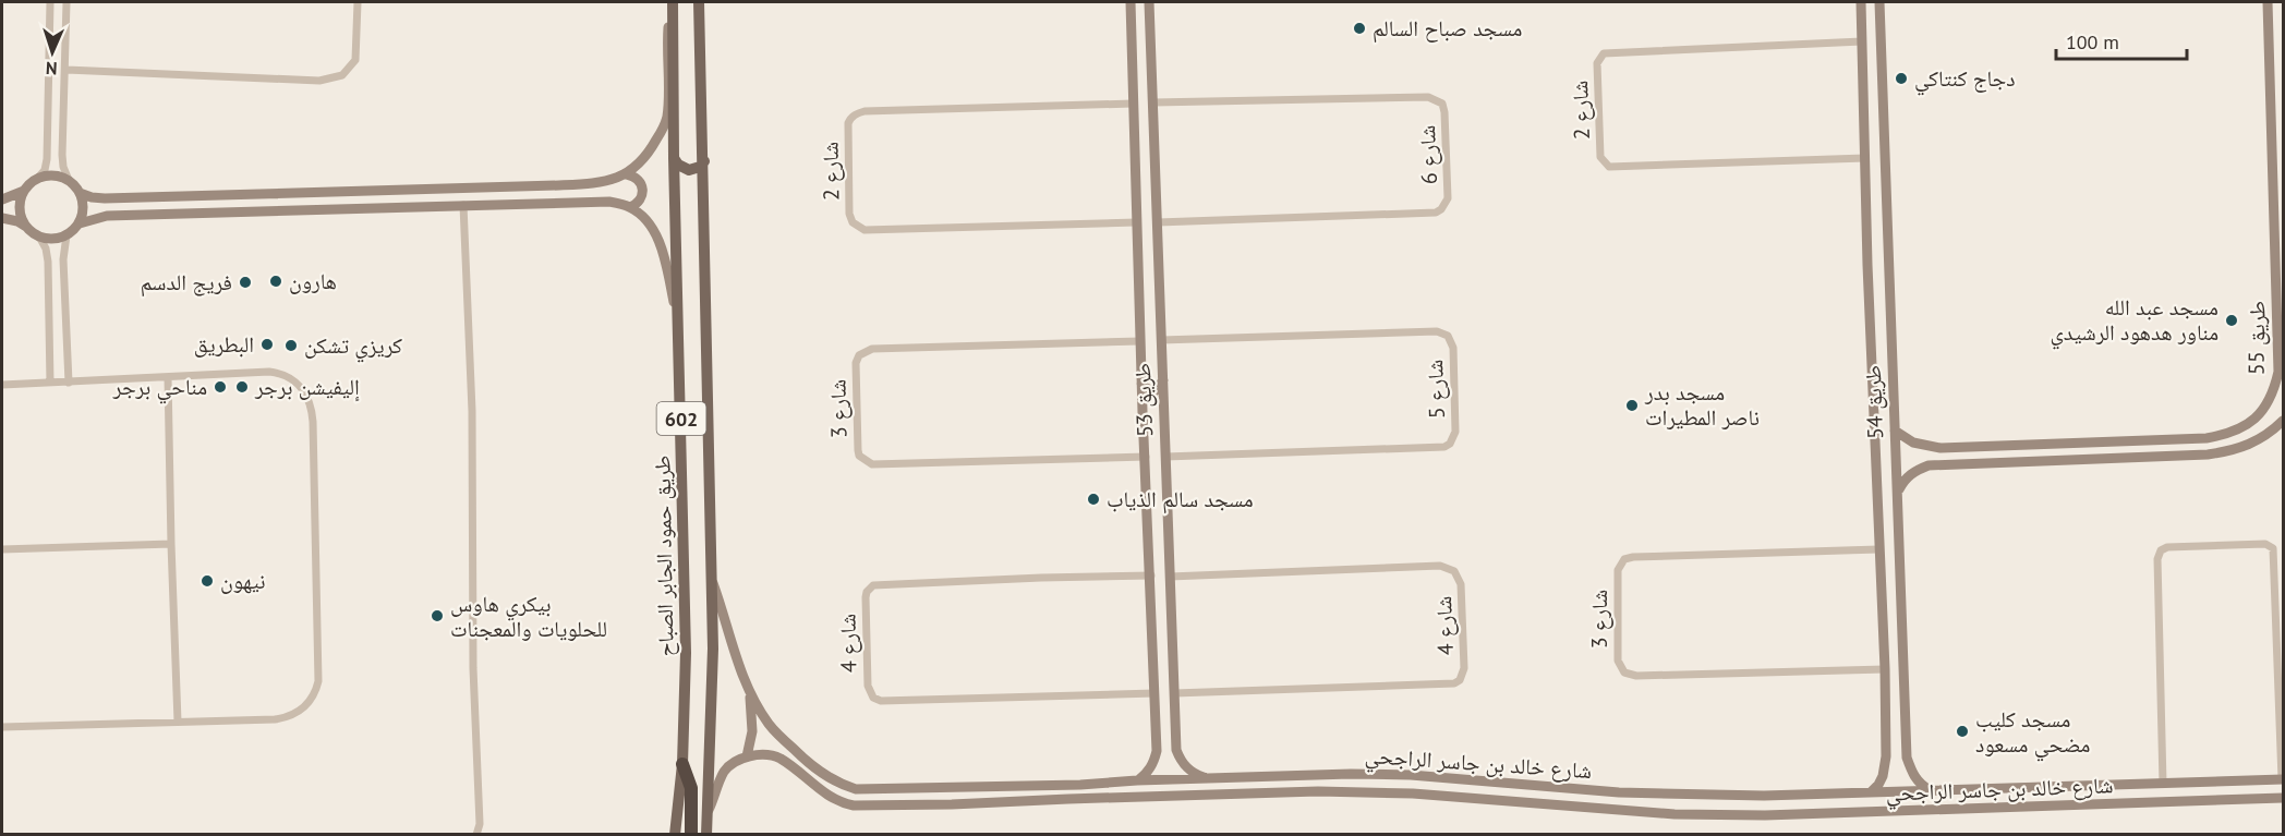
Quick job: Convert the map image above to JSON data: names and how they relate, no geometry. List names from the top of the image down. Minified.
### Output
{"streets":{"main road":["602","طريق حمود الجابر الصباح"],"street":["شارع 2","شارع 6","طريق 55","شارع 5","طريق 53","طريق 54","شارع 3","شارع 4","شارع خالد بن جاسر الراجحي"]},"crossings":[["شارع 2","طريق 53"],["شارع 2","طريق 54"],["شارع 6","طريق 53"],["طريق 55","طريق 54"],["شارع 5","طريق 53"],["طريق 53","شارع 3"],["طريق 53","شارع 4"],["طريق 53","شارع خالد بن جاسر الراجحي"],["طريق 54","شارع 3"],["طريق 54","شارع خالد بن جاسر الراجحي"],["602","شارع خالد بن جاسر الراجحي"]],"places":["مسجد صباح السالم","دجاج كنتاكي","هارون","فريج الدسم","مسجد عبد الله مناور هدهود الرشيدي","البطريق","كريزي تشكن","مناحي برجر","إليفيشن برجر","مسجد بدر ناصر المطيرات","مسجد سالم الذياب","نيهون","بيكري هاوس للحلويات والمعجنات","مسجد كليب مضحي مسعود"],"scale_bar":"100 m","north":"bottom"}
